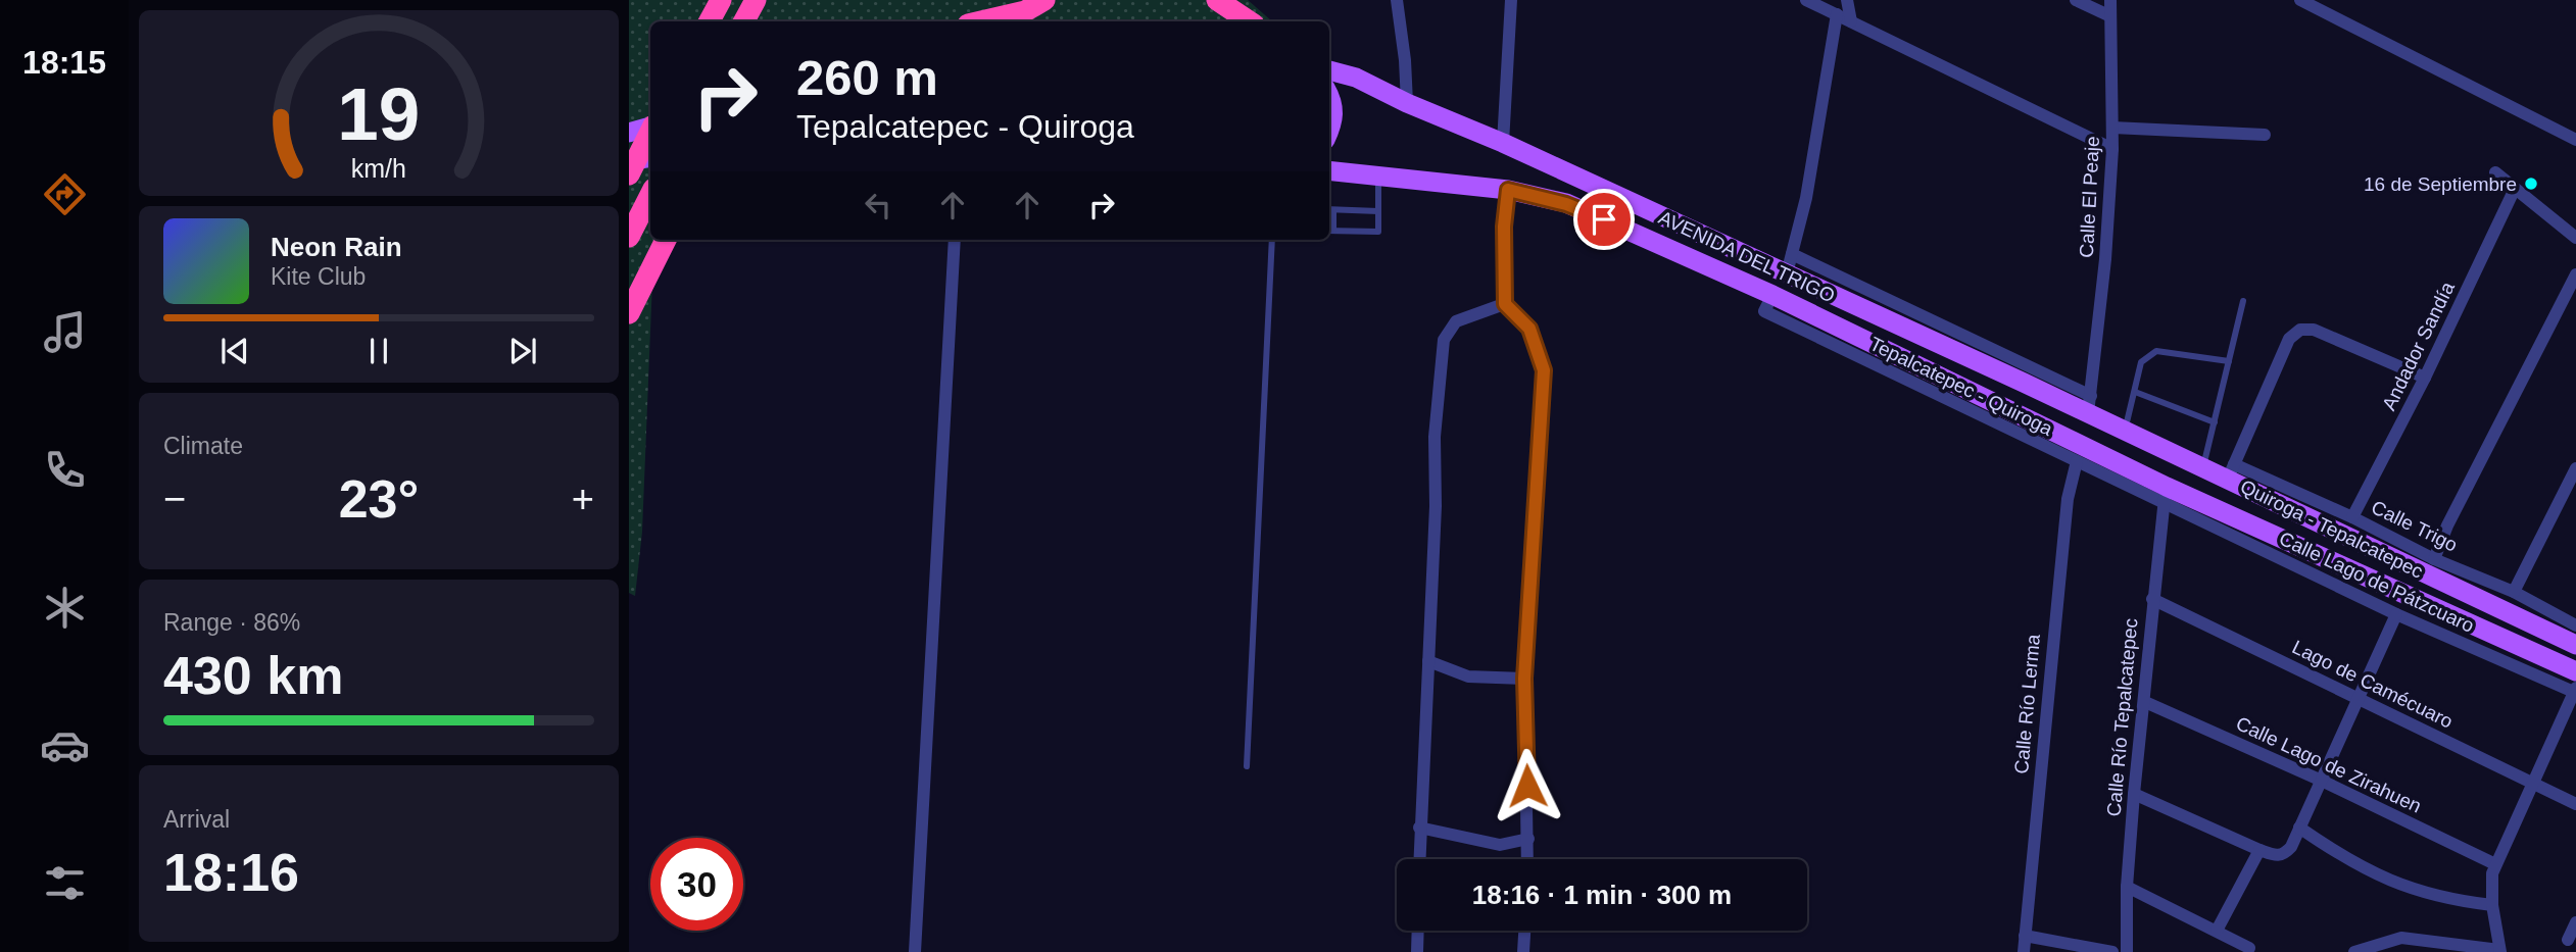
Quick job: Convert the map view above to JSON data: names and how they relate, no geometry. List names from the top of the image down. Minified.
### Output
{"streets":{"main road":["AVENIDA DEL TRIGO","Tepalcatepec - Quiroga","Quiroga - Tepalcatepec"],"street":["Calle El Peaje","Andador Sandía","Calle Trigo","Calle Lago de Pátzcuaro","Lago de Camécuaro","Calle Río Lerma","Calle Río Tepalcatepec","Calle Lago de Zirahuen"]},"crossings":[["Calle El Peaje","AVENIDA DEL TRIGO"],["Calle El Peaje","Quiroga - Tepalcatepec"],["AVENIDA DEL TRIGO","Quiroga - Tepalcatepec"],["Andador Sandía","Calle Trigo"],["Tepalcatepec - Quiroga","Calle Lago de Pátzcuaro"],["Tepalcatepec - Quiroga","Calle Río Tepalcatepec"],["Calle Trigo","Quiroga - Tepalcatepec"],["Calle Lago de Pátzcuaro","Calle Río Lerma"],["Calle Lago de Pátzcuaro","Calle Río Tepalcatepec"],["Lago de Camécuaro","Calle Río Tepalcatepec"],["Calle Río Tepalcatepec","Calle Lago de Zirahuen"]],"places":["16 de Septiembre"],"page":{"tabs":"18:15","turn":["260 m","Tepalcatepec - Quiroga"],"song":["Neon Rain","Kite Club"],"tile":["Climate",["Range · 86%","430 km"],["Arrival","18:16"]],"heat":["−","23°","+"],"limit":"30","trip":"18:16 · 1 min · 300 m","gauge":["19","km/h"]}}
